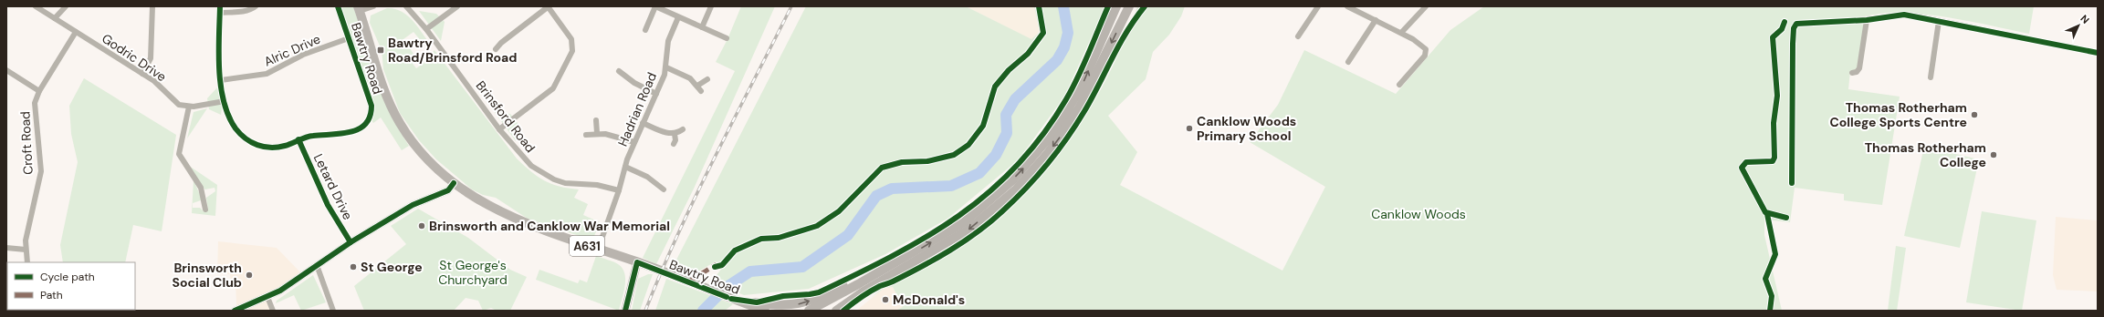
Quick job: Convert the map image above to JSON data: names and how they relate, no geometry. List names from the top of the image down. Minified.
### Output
{"streets":{"main road":["Bawtry Road","A631"],"street":["Alric Drive","Godric Drive","Hadrian Road","Brinsford Road","Croft Road","Letard Drive"]},"crossings":[["Alric Drive","Bawtry Road"],["Godric Drive","Croft Road"],["Bawtry Road","Hadrian Road"],["Bawtry Road","Letard Drive"],["Hadrian Road","Brinsford Road"]],"parks":["Canklow Woods","St George's Churchyard"],"places":{"transit":["Bawtry Road/Brinsford Road"],"other":["Thomas Rotherham College Sports Centre","Canklow Woods Primary School","Thomas Rotherham College","Brinsworth and Canklow War Memorial","St George","Brinsworth Social Club","McDonald's"]},"legend":["Cycle path","Path"],"north":"top right"}
